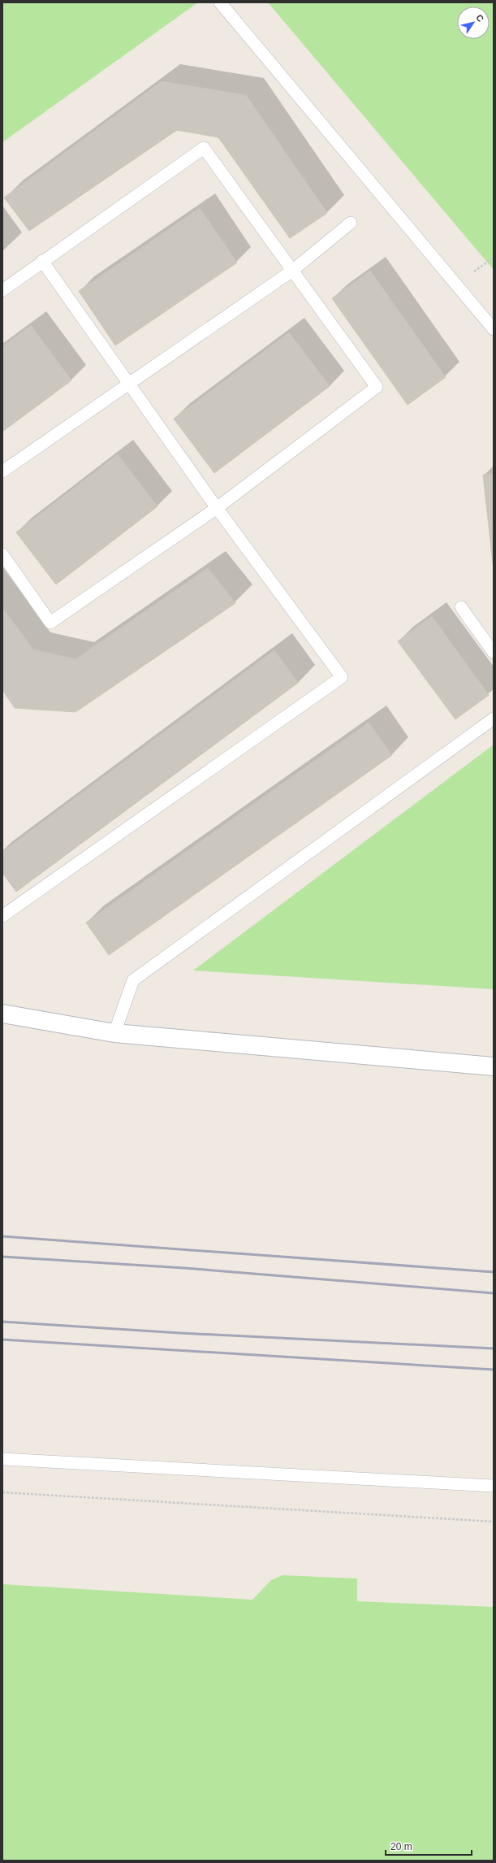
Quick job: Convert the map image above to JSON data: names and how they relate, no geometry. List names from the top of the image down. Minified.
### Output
{"scale_bar":"20 m","north":"top right"}
